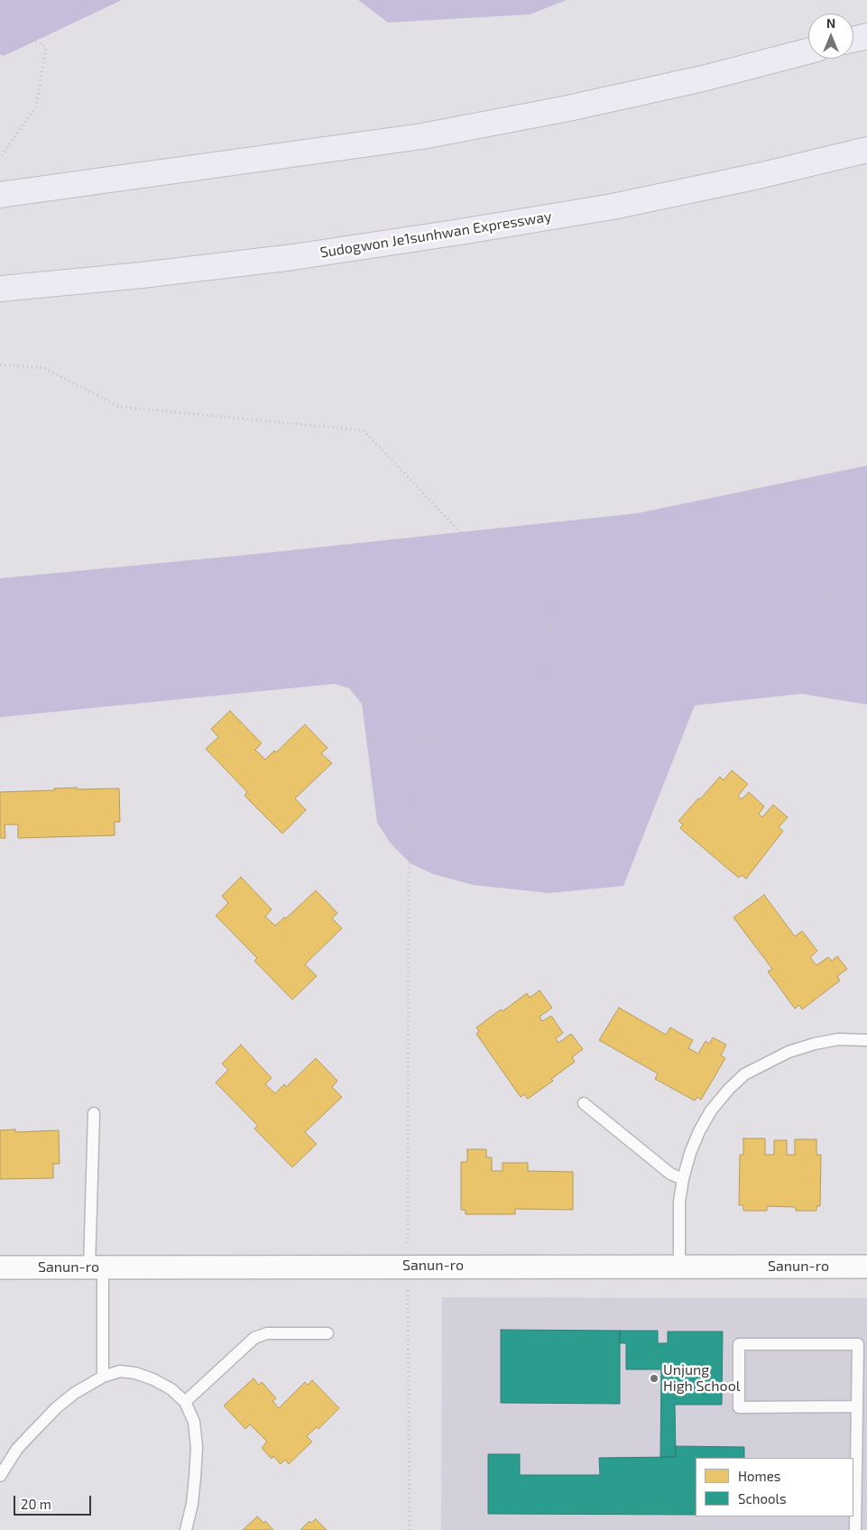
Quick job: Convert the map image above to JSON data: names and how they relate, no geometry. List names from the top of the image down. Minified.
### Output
{"streets":{"highway":["Sudogwon Je1sunhwan Expressway"],"street":["Sanun-ro"]},"places":["Unjung High School"],"legend":["Homes","Schools"],"scale_bar":"20 m","north":"top"}
